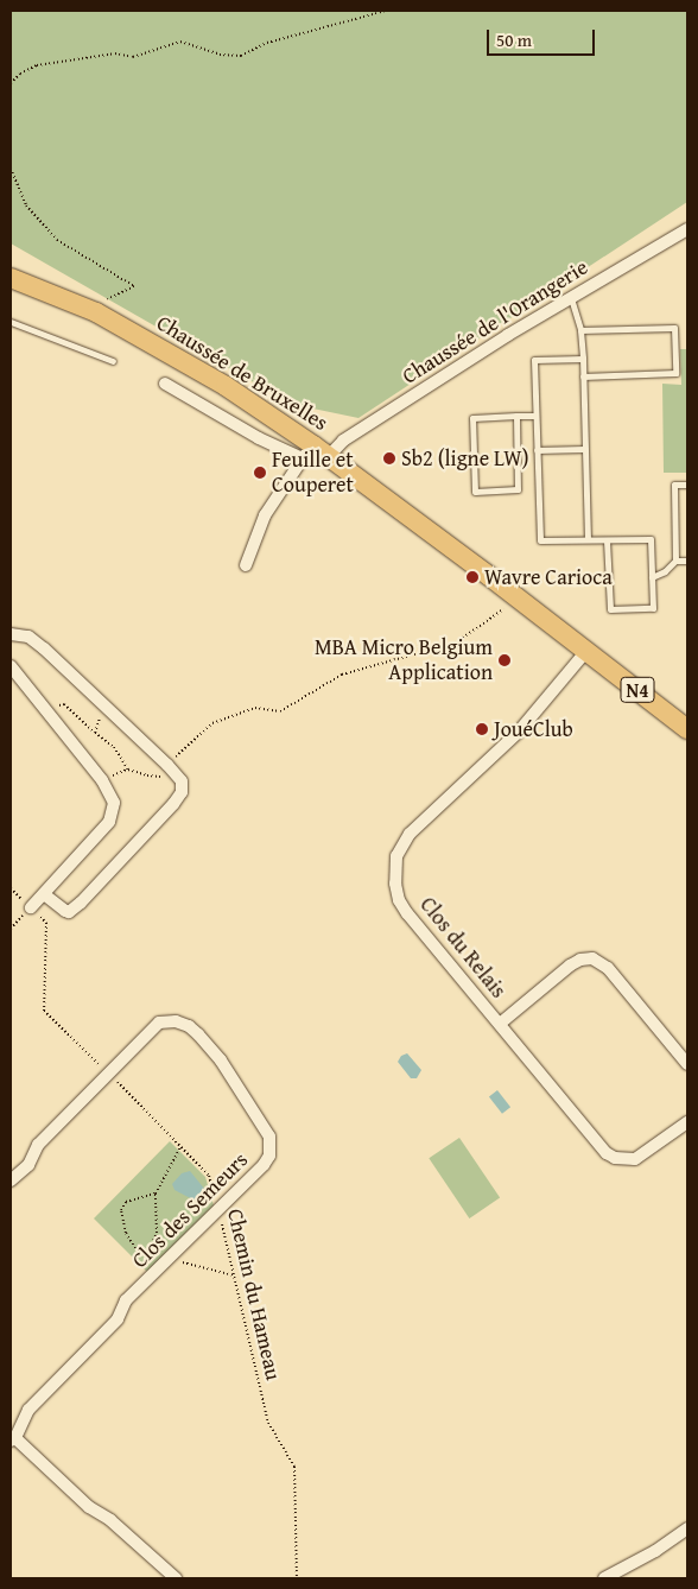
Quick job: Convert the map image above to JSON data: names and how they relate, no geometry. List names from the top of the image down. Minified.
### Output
{"streets":{"main road":["Chaussée de Bruxelles","N4"],"street":["Chaussée de l'Orangerie","Clos du Relais","Clos des Semeurs"],"path":["Chemin du Hameau"]},"crossings":[["Chaussée de l'Orangerie","Chaussée de Bruxelles"],["Chaussée de Bruxelles","Clos du Relais"],["Clos des Semeurs","Chemin du Hameau"]],"places":["Sb2 (ligne LW)","Feuille et Couperet","Wavre Carioca","MBA Micro Belgium Application","JouéClub"],"scale_bar":"50 m"}
